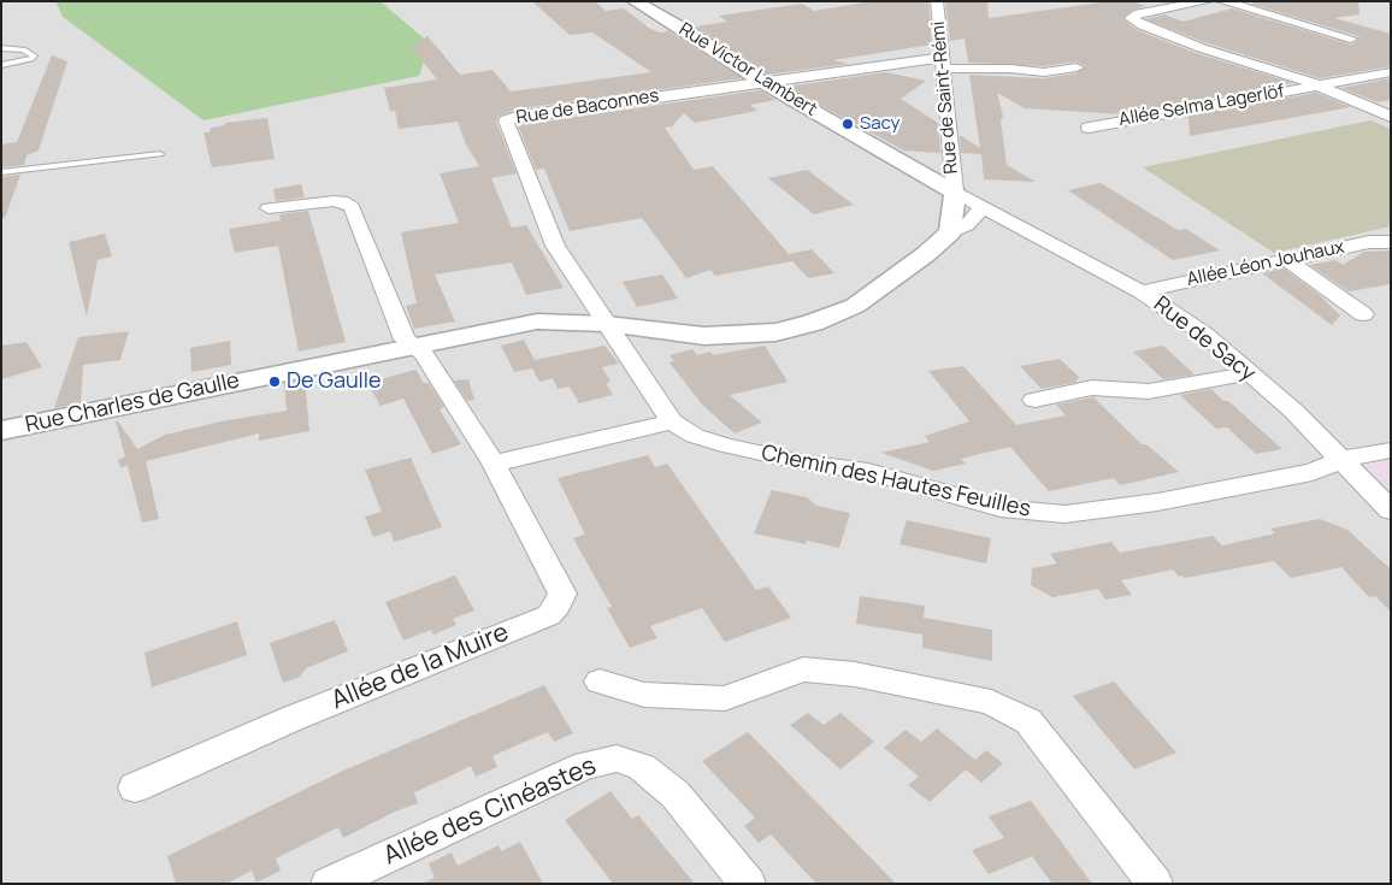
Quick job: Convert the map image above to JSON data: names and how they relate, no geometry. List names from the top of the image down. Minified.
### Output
{"streets":{"street":["Rue Victor Lambert","Rue de Saint-Rémi","Allée Selma Lagerlöf","Rue de Baconnes","Allée Léon Jouhaux","Rue de Sacy","Rue Charles de Gaulle","Chemin des Hautes Feuilles","Allée de la Muire","Allée des Cinéastes"]},"crossings":[["Rue Victor Lambert","Rue de Saint-Rémi"],["Rue Victor Lambert","Rue de Baconnes"],["Rue Victor Lambert","Rue de Sacy"],["Rue de Saint-Rémi","Rue de Baconnes"],["Rue de Saint-Rémi","Rue de Sacy"],["Rue de Baconnes","Rue Charles de Gaulle"],["Rue de Baconnes","Chemin des Hautes Feuilles"],["Allée Léon Jouhaux","Rue de Sacy"],["Rue de Sacy","Rue Charles de Gaulle"],["Rue de Sacy","Chemin des Hautes Feuilles"]],"places":["Sacy","De Gaulle"]}
